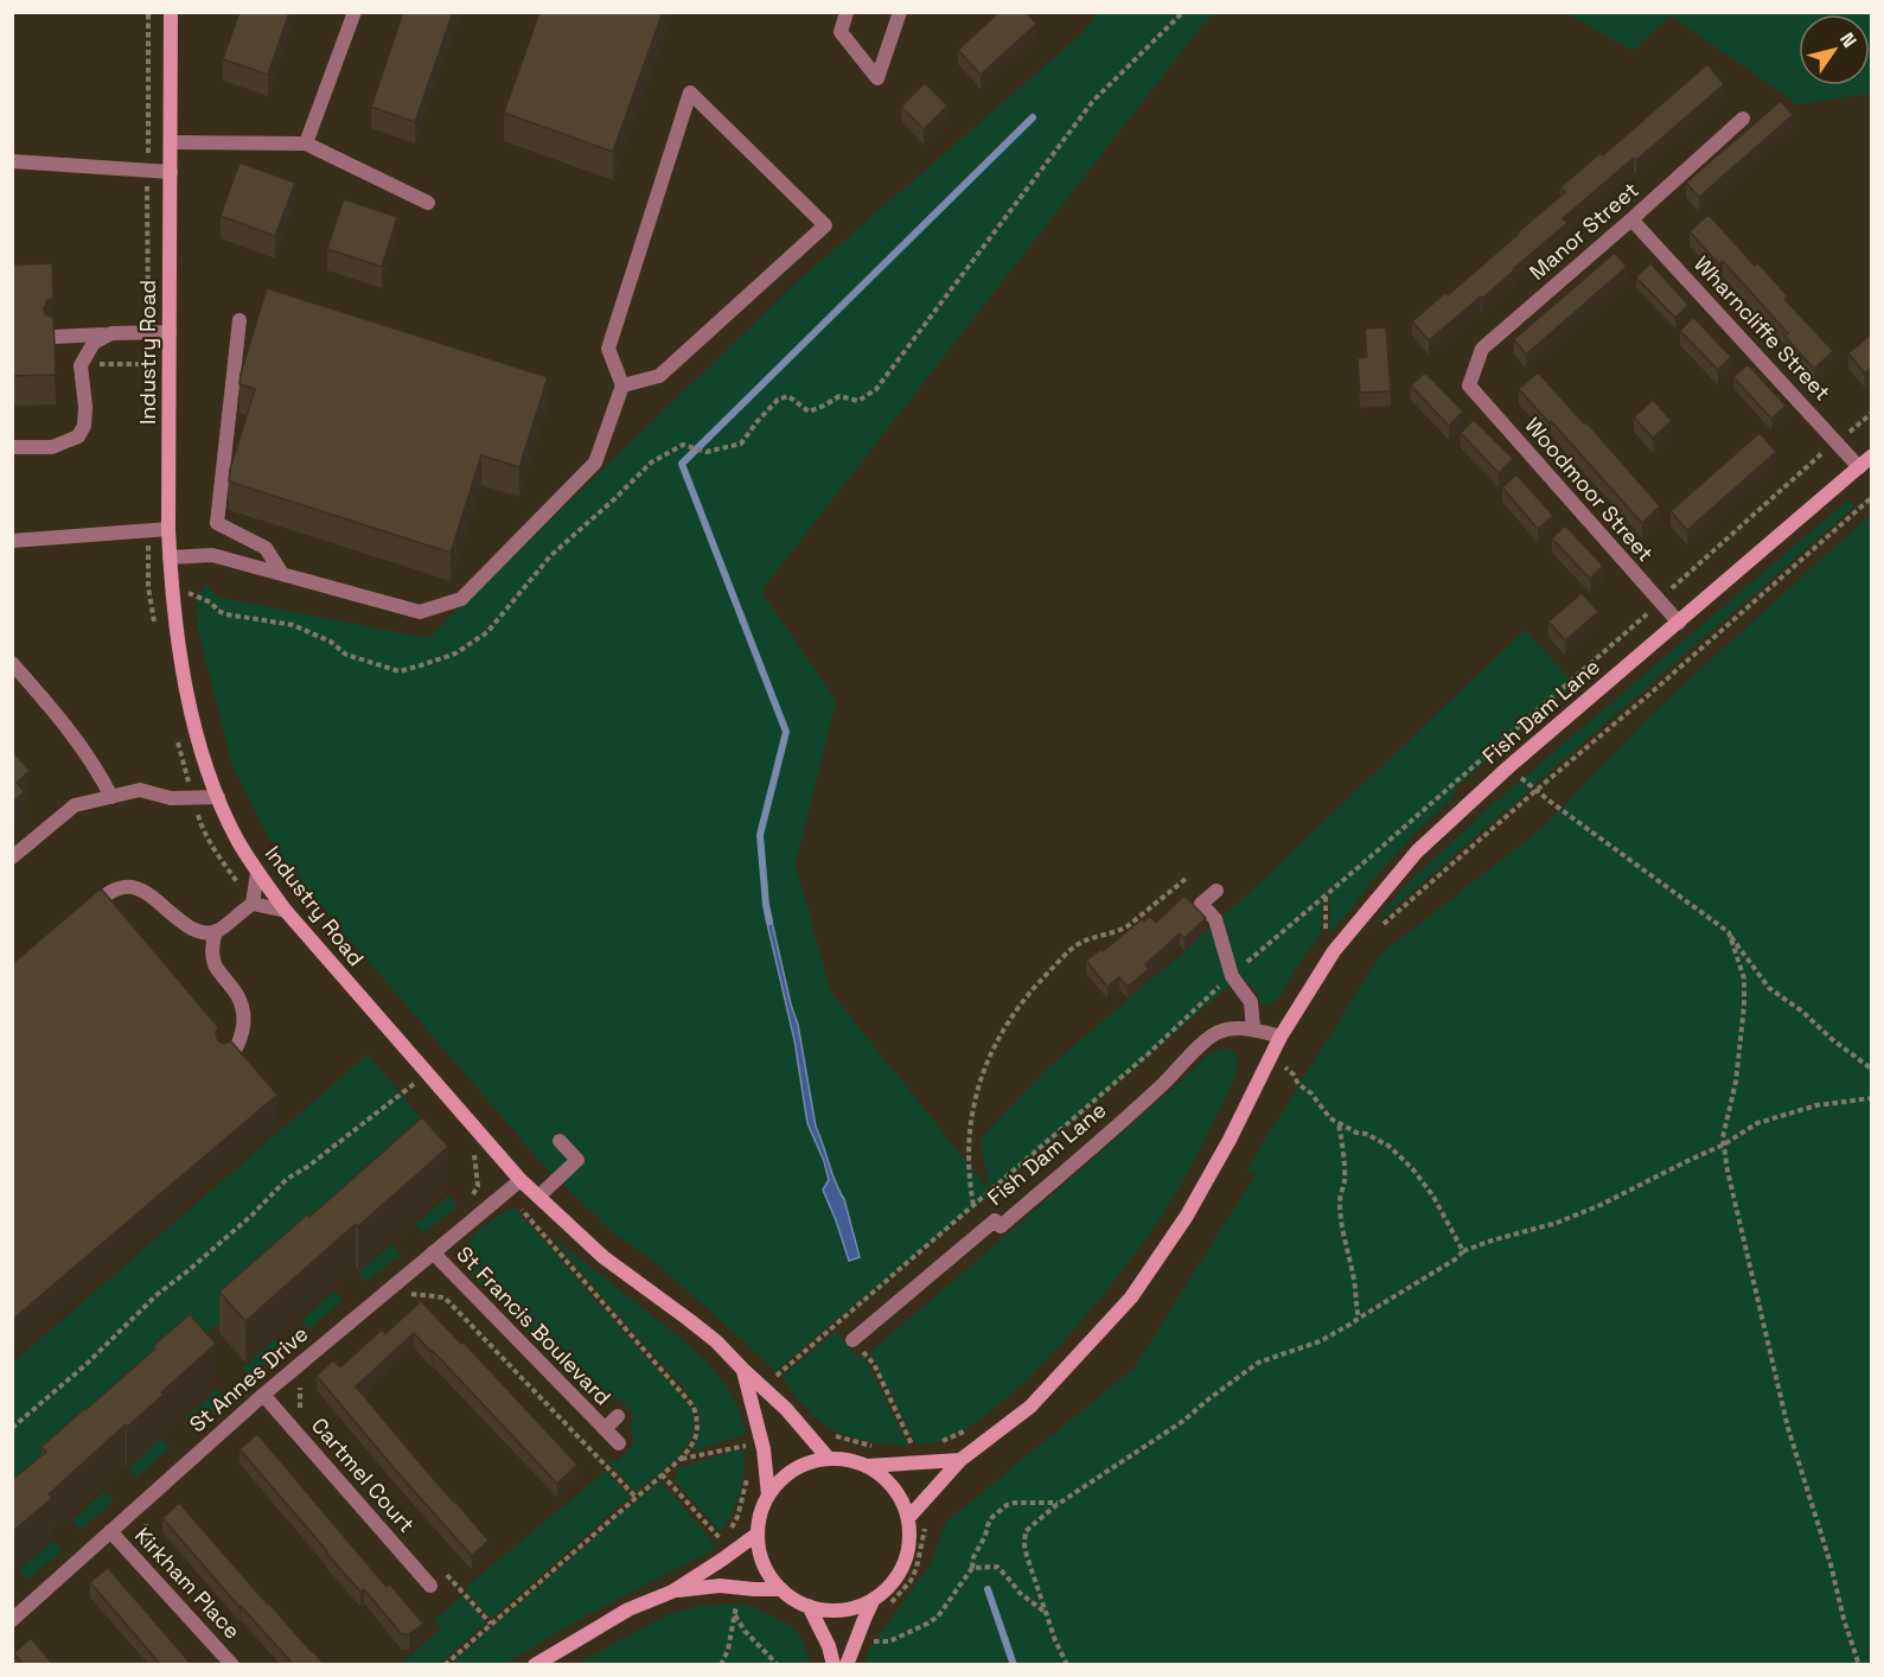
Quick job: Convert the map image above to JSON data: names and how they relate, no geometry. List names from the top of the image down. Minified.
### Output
{"streets":{"street":["Manor Street","Wharncliffe Street","Industry Road","Woodmoor Street","Fish Dam Lane","St Francis Boulevard","St Annes Drive","Cartmel Court","Kirkham Place"]},"crossings":[["Manor Street","Wharncliffe Street"],["Manor Street","Woodmoor Street"],["Wharncliffe Street","Fish Dam Lane"],["Industry Road","Fish Dam Lane"],["Industry Road","St Annes Drive"],["Woodmoor Street","Fish Dam Lane"],["St Francis Boulevard","St Annes Drive"],["St Annes Drive","Cartmel Court"],["St Annes Drive","Kirkham Place"]],"north":"top right"}
